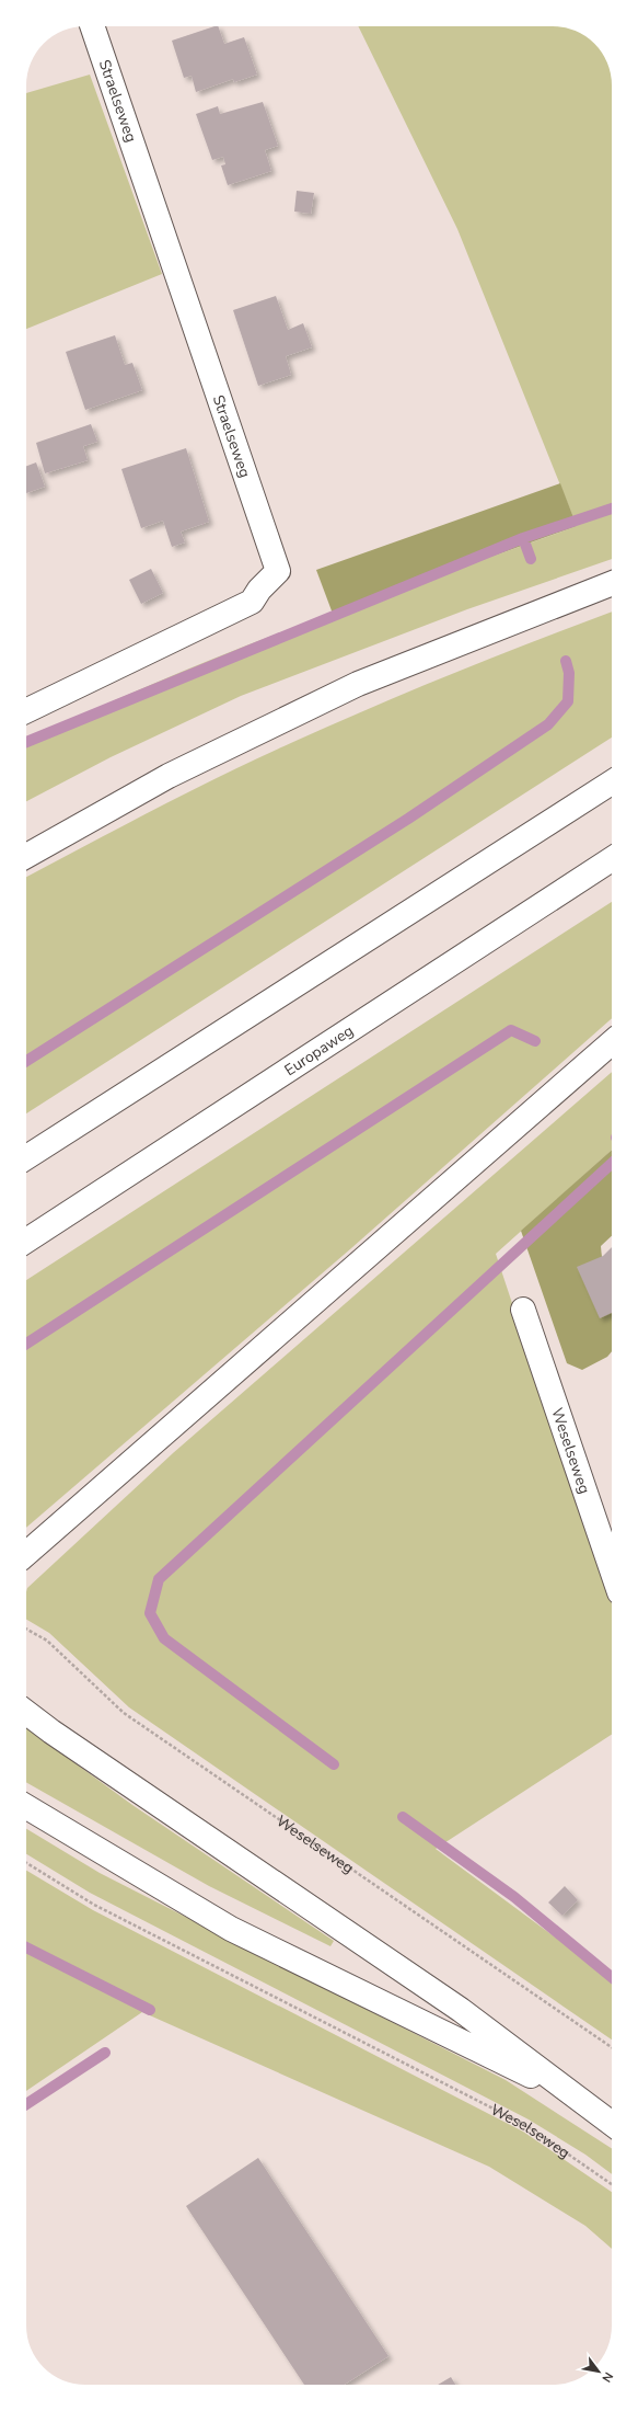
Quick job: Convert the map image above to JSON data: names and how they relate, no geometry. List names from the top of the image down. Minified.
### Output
{"streets":{"main road":["Straelseweg","Europaweg","Weselseweg"]},"north":"bottom right"}
